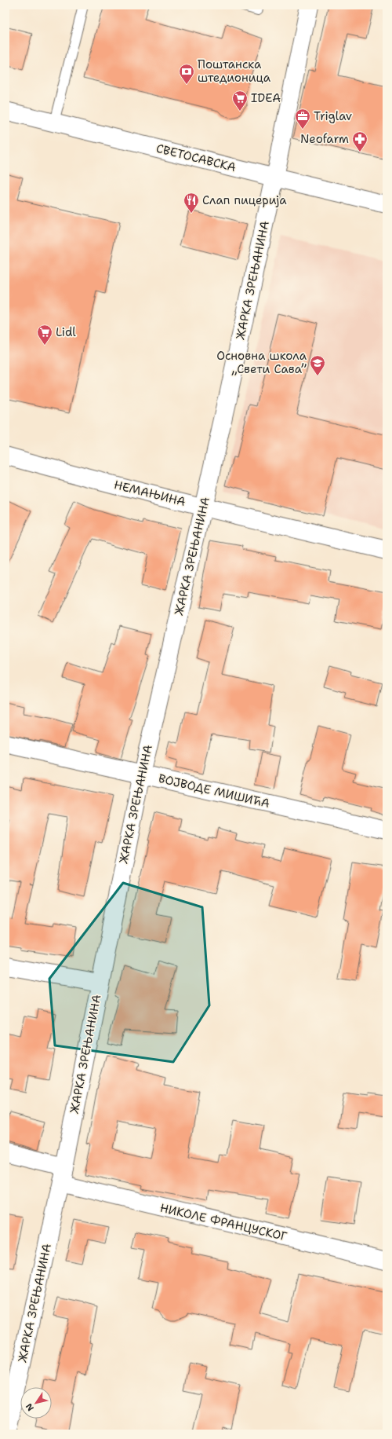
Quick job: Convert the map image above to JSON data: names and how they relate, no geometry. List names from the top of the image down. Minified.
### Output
{"streets":{"street":["СВЕТОСАВСКА","ЖАРКА ЗРЕЊАНИНА","НЕМАЊИНА","ВОЈВОДЕ МИШИЋА","НИКОЛЕ ФРАНЦУСКОГ"]},"crossings":[["СВЕТОСАВСКА","ЖАРКА ЗРЕЊАНИНА"],["ЖАРКА ЗРЕЊАНИНА","НЕМАЊИНА"],["ЖАРКА ЗРЕЊАНИНА","ВОЈВОДЕ МИШИЋА"],["ЖАРКА ЗРЕЊАНИНА","НИКОЛЕ ФРАНЦУСКОГ"]],"places":{"bank":["Поштанска штедионица"],"supermarket":["IDEA","Lidl"],"office":["Triglav"],"pharmacy":["Neofarm"],"restaurant":["Слап пицерија"],"school or university":["Основна школа „Свети Сава”"]},"north":"bottom left"}
